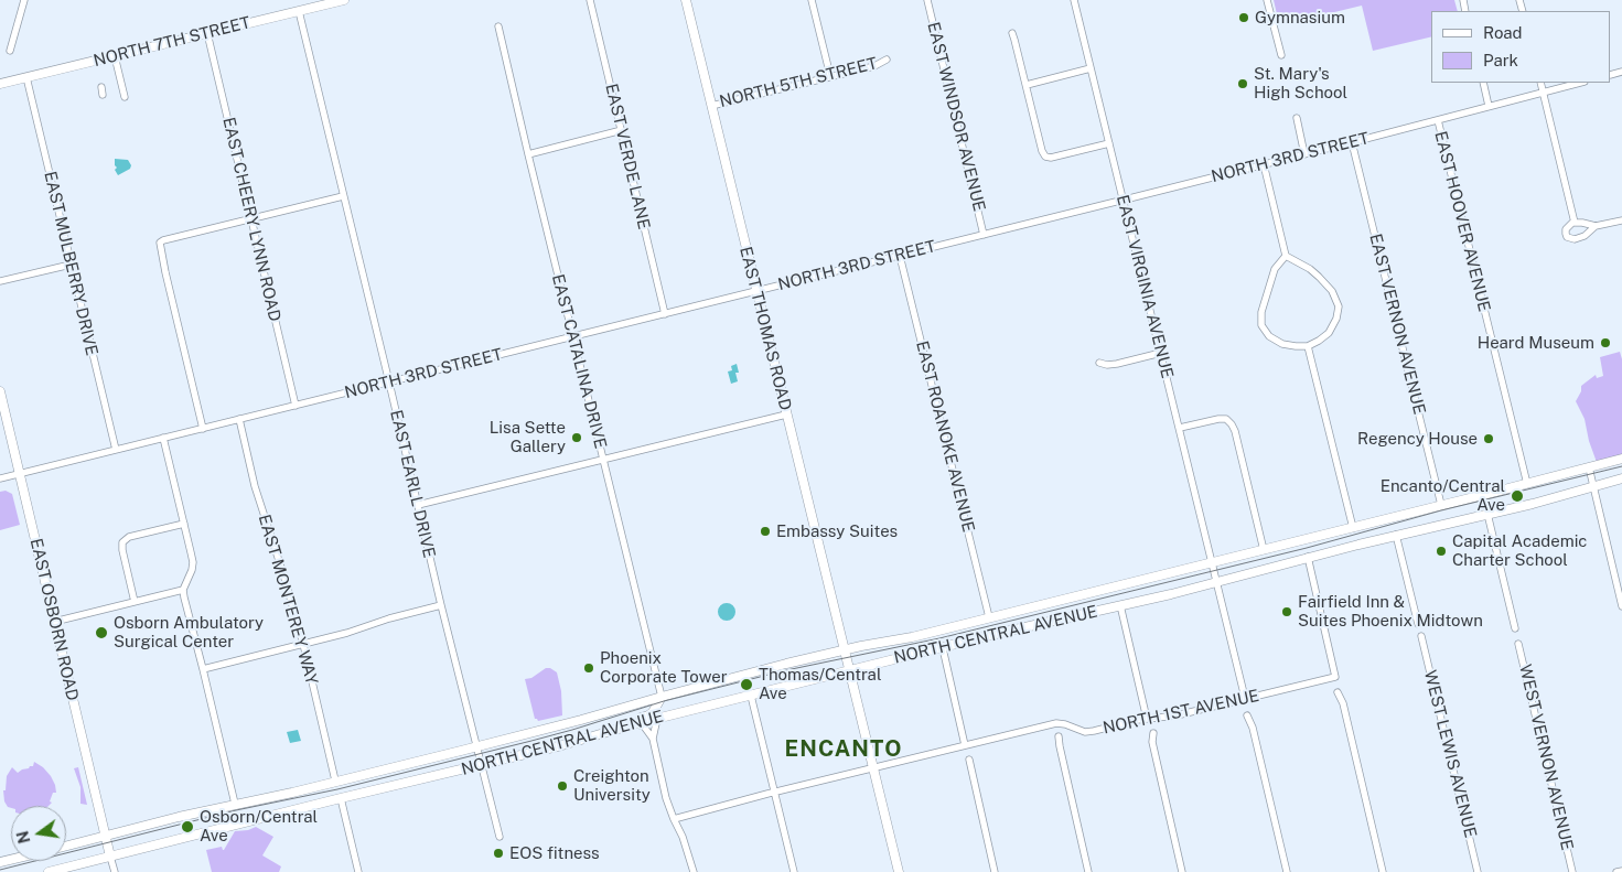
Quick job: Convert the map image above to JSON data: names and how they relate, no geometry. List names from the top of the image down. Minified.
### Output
{"streets":{"main road":["NORTH 7TH STREET","EAST THOMAS ROAD","EAST OSBORN ROAD","NORTH CENTRAL AVENUE"],"street":["NORTH 5TH STREET","EAST WINDSOR AVENUE","EAST VERDE LANE","NORTH 3RD STREET","EAST CHEERY LYNN ROAD","EAST HOOVER AVENUE","EAST MULBERRY DRIVE","EAST VIRGINIA AVENUE","EAST VERNON AVENUE","EAST CATALINA DRIVE","EAST ROANOKE AVENUE","EAST EARLL DRIVE","EAST MONTEREY WAY","NORTH 1ST AVENUE","WEST LEWIS AVENUE","WEST VERNON AVENUE"]},"crossings":[["NORTH 7TH STREET","EAST CHEERY LYNN ROAD"],["NORTH 7TH STREET","EAST MULBERRY DRIVE"],["NORTH 7TH STREET","EAST EARLL DRIVE"],["NORTH 5TH STREET","EAST THOMAS ROAD"],["EAST WINDSOR AVENUE","NORTH 3RD STREET"],["EAST VERDE LANE","NORTH 3RD STREET"],["NORTH 3RD STREET","EAST CHEERY LYNN ROAD"],["NORTH 3RD STREET","EAST HOOVER AVENUE"],["NORTH 3RD STREET","EAST MULBERRY DRIVE"],["NORTH 3RD STREET","EAST VIRGINIA AVENUE"],["NORTH 3RD STREET","EAST VERNON AVENUE"],["NORTH 3RD STREET","EAST THOMAS ROAD"],["NORTH 3RD STREET","EAST CATALINA DRIVE"],["NORTH 3RD STREET","EAST ROANOKE AVENUE"],["NORTH 3RD STREET","EAST EARLL DRIVE"],["NORTH 3RD STREET","EAST MONTEREY WAY"],["NORTH 3RD STREET","EAST OSBORN ROAD"],["EAST HOOVER AVENUE","NORTH CENTRAL AVENUE"],["EAST VIRGINIA AVENUE","NORTH CENTRAL AVENUE"],["EAST VIRGINIA AVENUE","NORTH 1ST AVENUE"],["EAST VERNON AVENUE","NORTH CENTRAL AVENUE"],["EAST THOMAS ROAD","NORTH CENTRAL AVENUE"],["EAST THOMAS ROAD","NORTH 1ST AVENUE"],["EAST CATALINA DRIVE","NORTH CENTRAL AVENUE"],["EAST ROANOKE AVENUE","NORTH CENTRAL AVENUE"],["EAST EARLL DRIVE","NORTH CENTRAL AVENUE"],["EAST MONTEREY WAY","NORTH CENTRAL AVENUE"],["EAST OSBORN ROAD","NORTH CENTRAL AVENUE"],["NORTH CENTRAL AVENUE","NORTH 1ST AVENUE"]],"districts":["ENCANTO"],"places":["Gymnasium","St. Mary's High School","Heard Museum","Lisa Sette Gallery","Regency House","Encanto/Central Ave","Embassy Suites","Capital Academic Charter School","Fairfield Inn & Suites Phoenix Midtown","Osborn Ambulatory Surgical Center","Phoenix Corporate Tower","Thomas/Central Ave","Creighton University","Osborn/Central Ave","EOS fitness"],"legend":["Road","Park"],"north":"left"}
